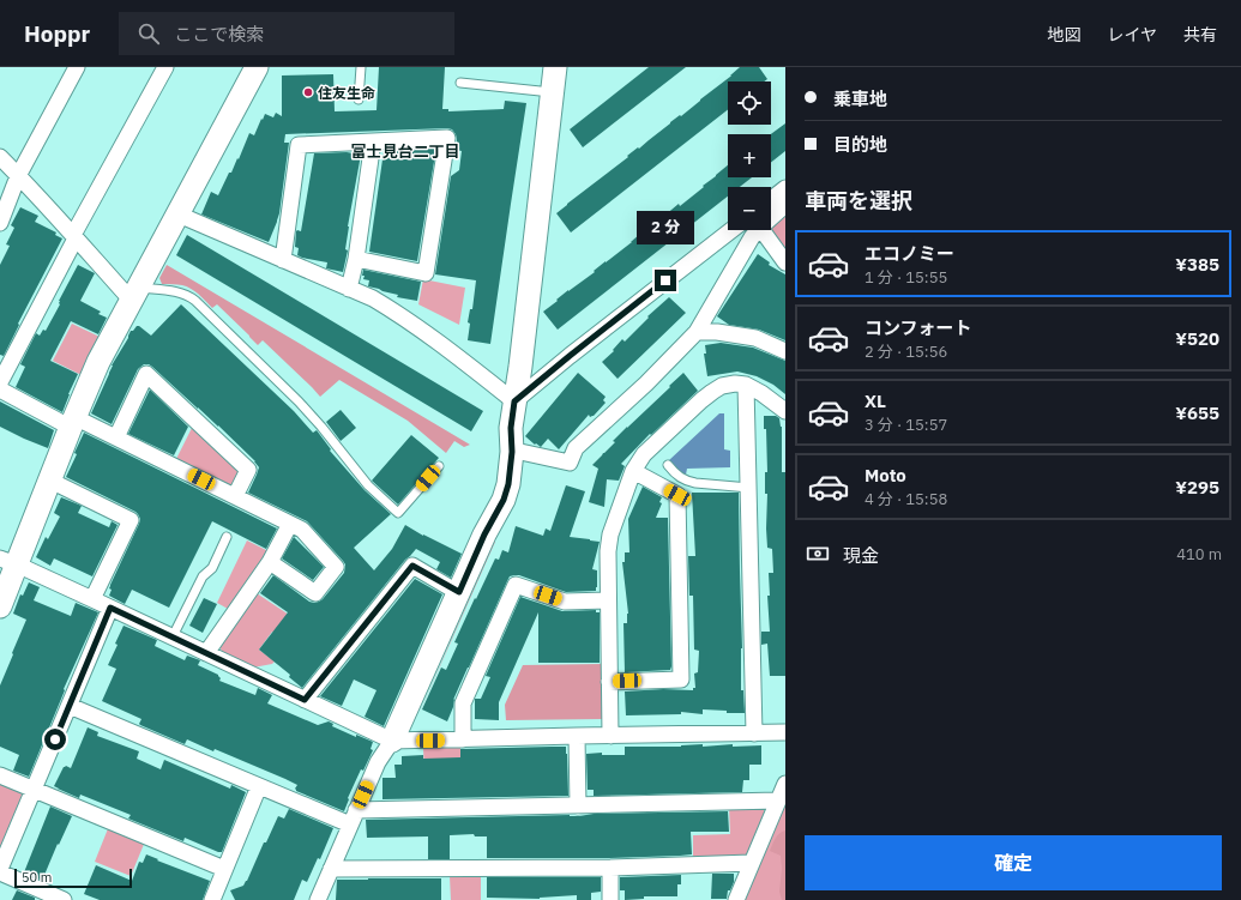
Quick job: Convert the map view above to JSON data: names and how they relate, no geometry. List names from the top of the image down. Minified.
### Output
{"districts":["富士見台二丁目"],"places":["住友生命"],"scale_bar":"50 m","page":{"header":"Hoppr","search":"ここで検索","nav":["地図","レイヤ","共有"],"banner":["乗車地","目的地"],"map_buttons":["+","−"],"heading":"車両を選択","bubble":"2 分","list":[{"name":"エコノミー","note":"1 分 · 15:55","value":"¥385"},{"name":"コンフォート","note":"2 分 · 15:56","value":"¥520"},{"name":"XL","note":"3 分 · 15:57","value":"¥655"},{"name":"Moto","note":"4 分 · 15:58","value":"¥295"}],"pay":["現金","410 m"],"buttons":"確定","scale":"50 m"}}
